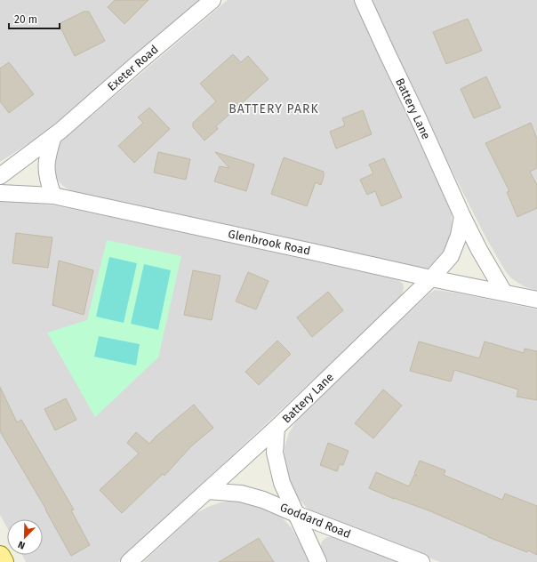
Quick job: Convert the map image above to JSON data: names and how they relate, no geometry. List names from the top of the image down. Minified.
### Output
{"streets":{"street":["Exeter Road","Battery Lane","Glenbrook Road","Goddard Road"]},"crossings":[["Exeter Road","Glenbrook Road"],["Battery Lane","Glenbrook Road"],["Battery Lane","Goddard Road"]],"districts":["BATTERY PARK"],"scale_bar":"20 m","north":"bottom left"}
